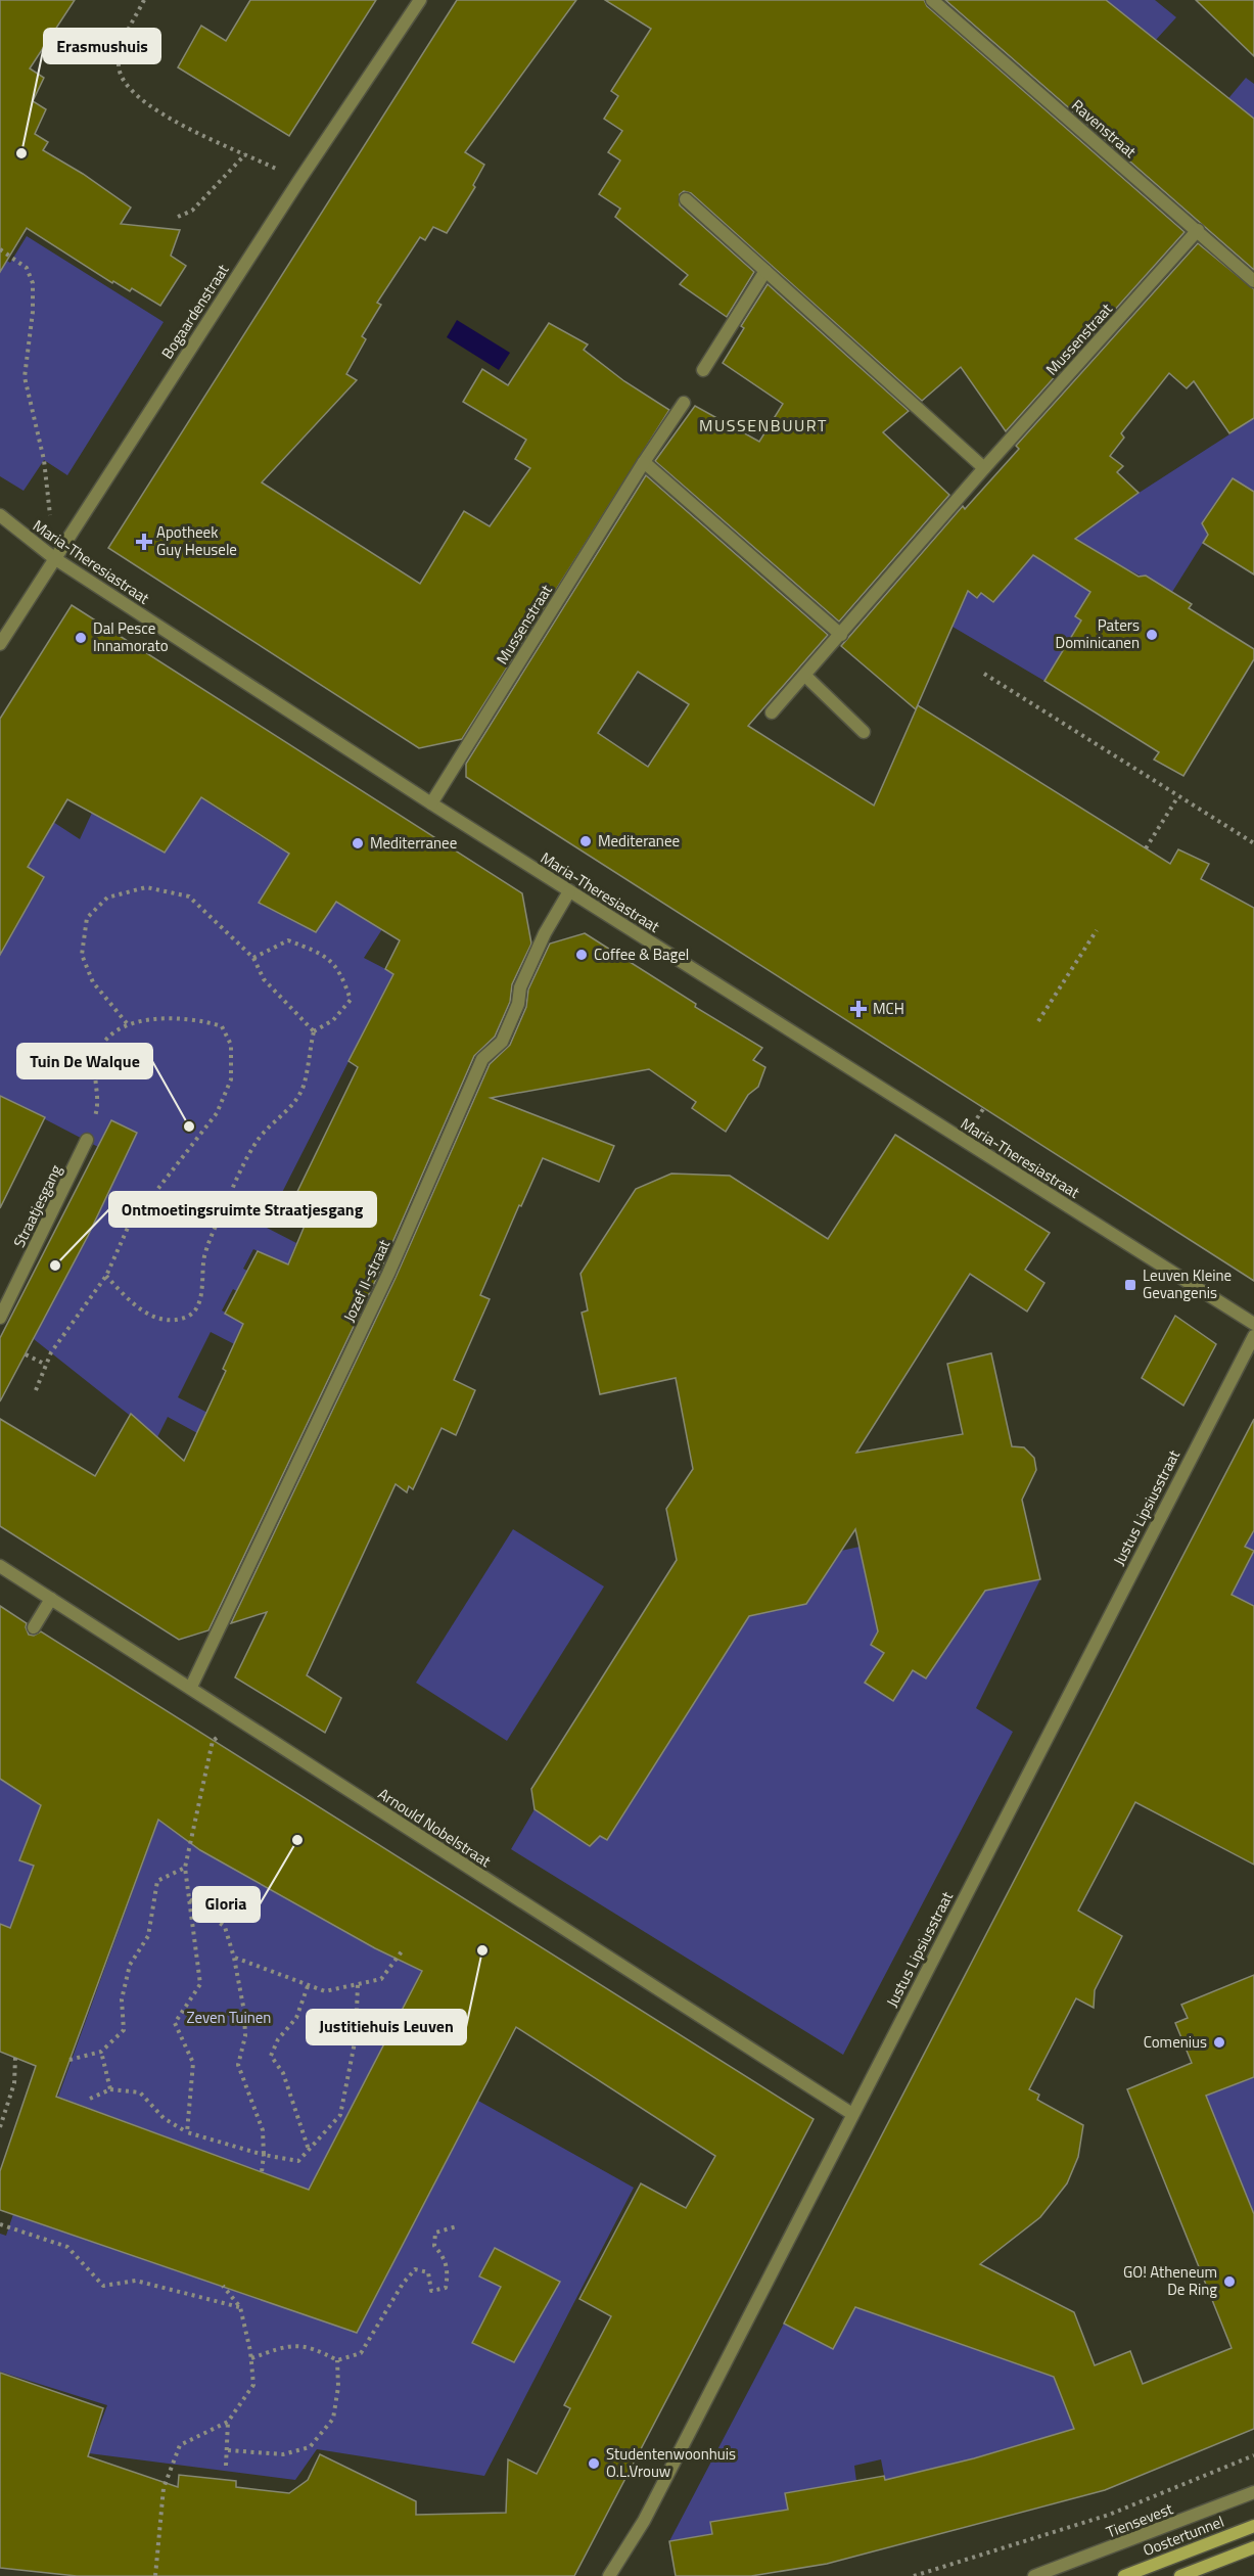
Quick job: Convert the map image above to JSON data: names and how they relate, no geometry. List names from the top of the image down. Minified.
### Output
{"streets":{"main road":["Oostertunnel"],"street":["Ravenstraat","Bogaardenstraat","Mussenstraat","Maria-Theresiastraat","Straatjesgang","Jozef II-straat","Justus Lipsiusstraat","Arnould Nobelstraat","Tiensevest"]},"crossings":[["Ravenstraat","Mussenstraat"],["Bogaardenstraat","Maria-Theresiastraat"],["Mussenstraat","Maria-Theresiastraat"],["Maria-Theresiastraat","Jozef II-straat"],["Jozef II-straat","Arnould Nobelstraat"],["Justus Lipsiusstraat","Arnould Nobelstraat"]],"districts":["MUSSENBUURT"],"parks":["Zeven Tuinen"],"places":{"other":["Erasmushuis","Paters Dominicanen","Dal Pesce Innamorato","Mediteranee","Mediterranee","Coffee & Bagel","Tuin De Walque","Ontmoetingsruimte Straatjesgang","Gloria","Justitiehuis Leuven","Comenius","GO! Atheneum De Ring","Studentenwoonhuis O.L.Vrouw"],"health":["Apotheek Guy Heusele","MCH"],"transit":["Leuven Kleine Gevangenis"]}}
